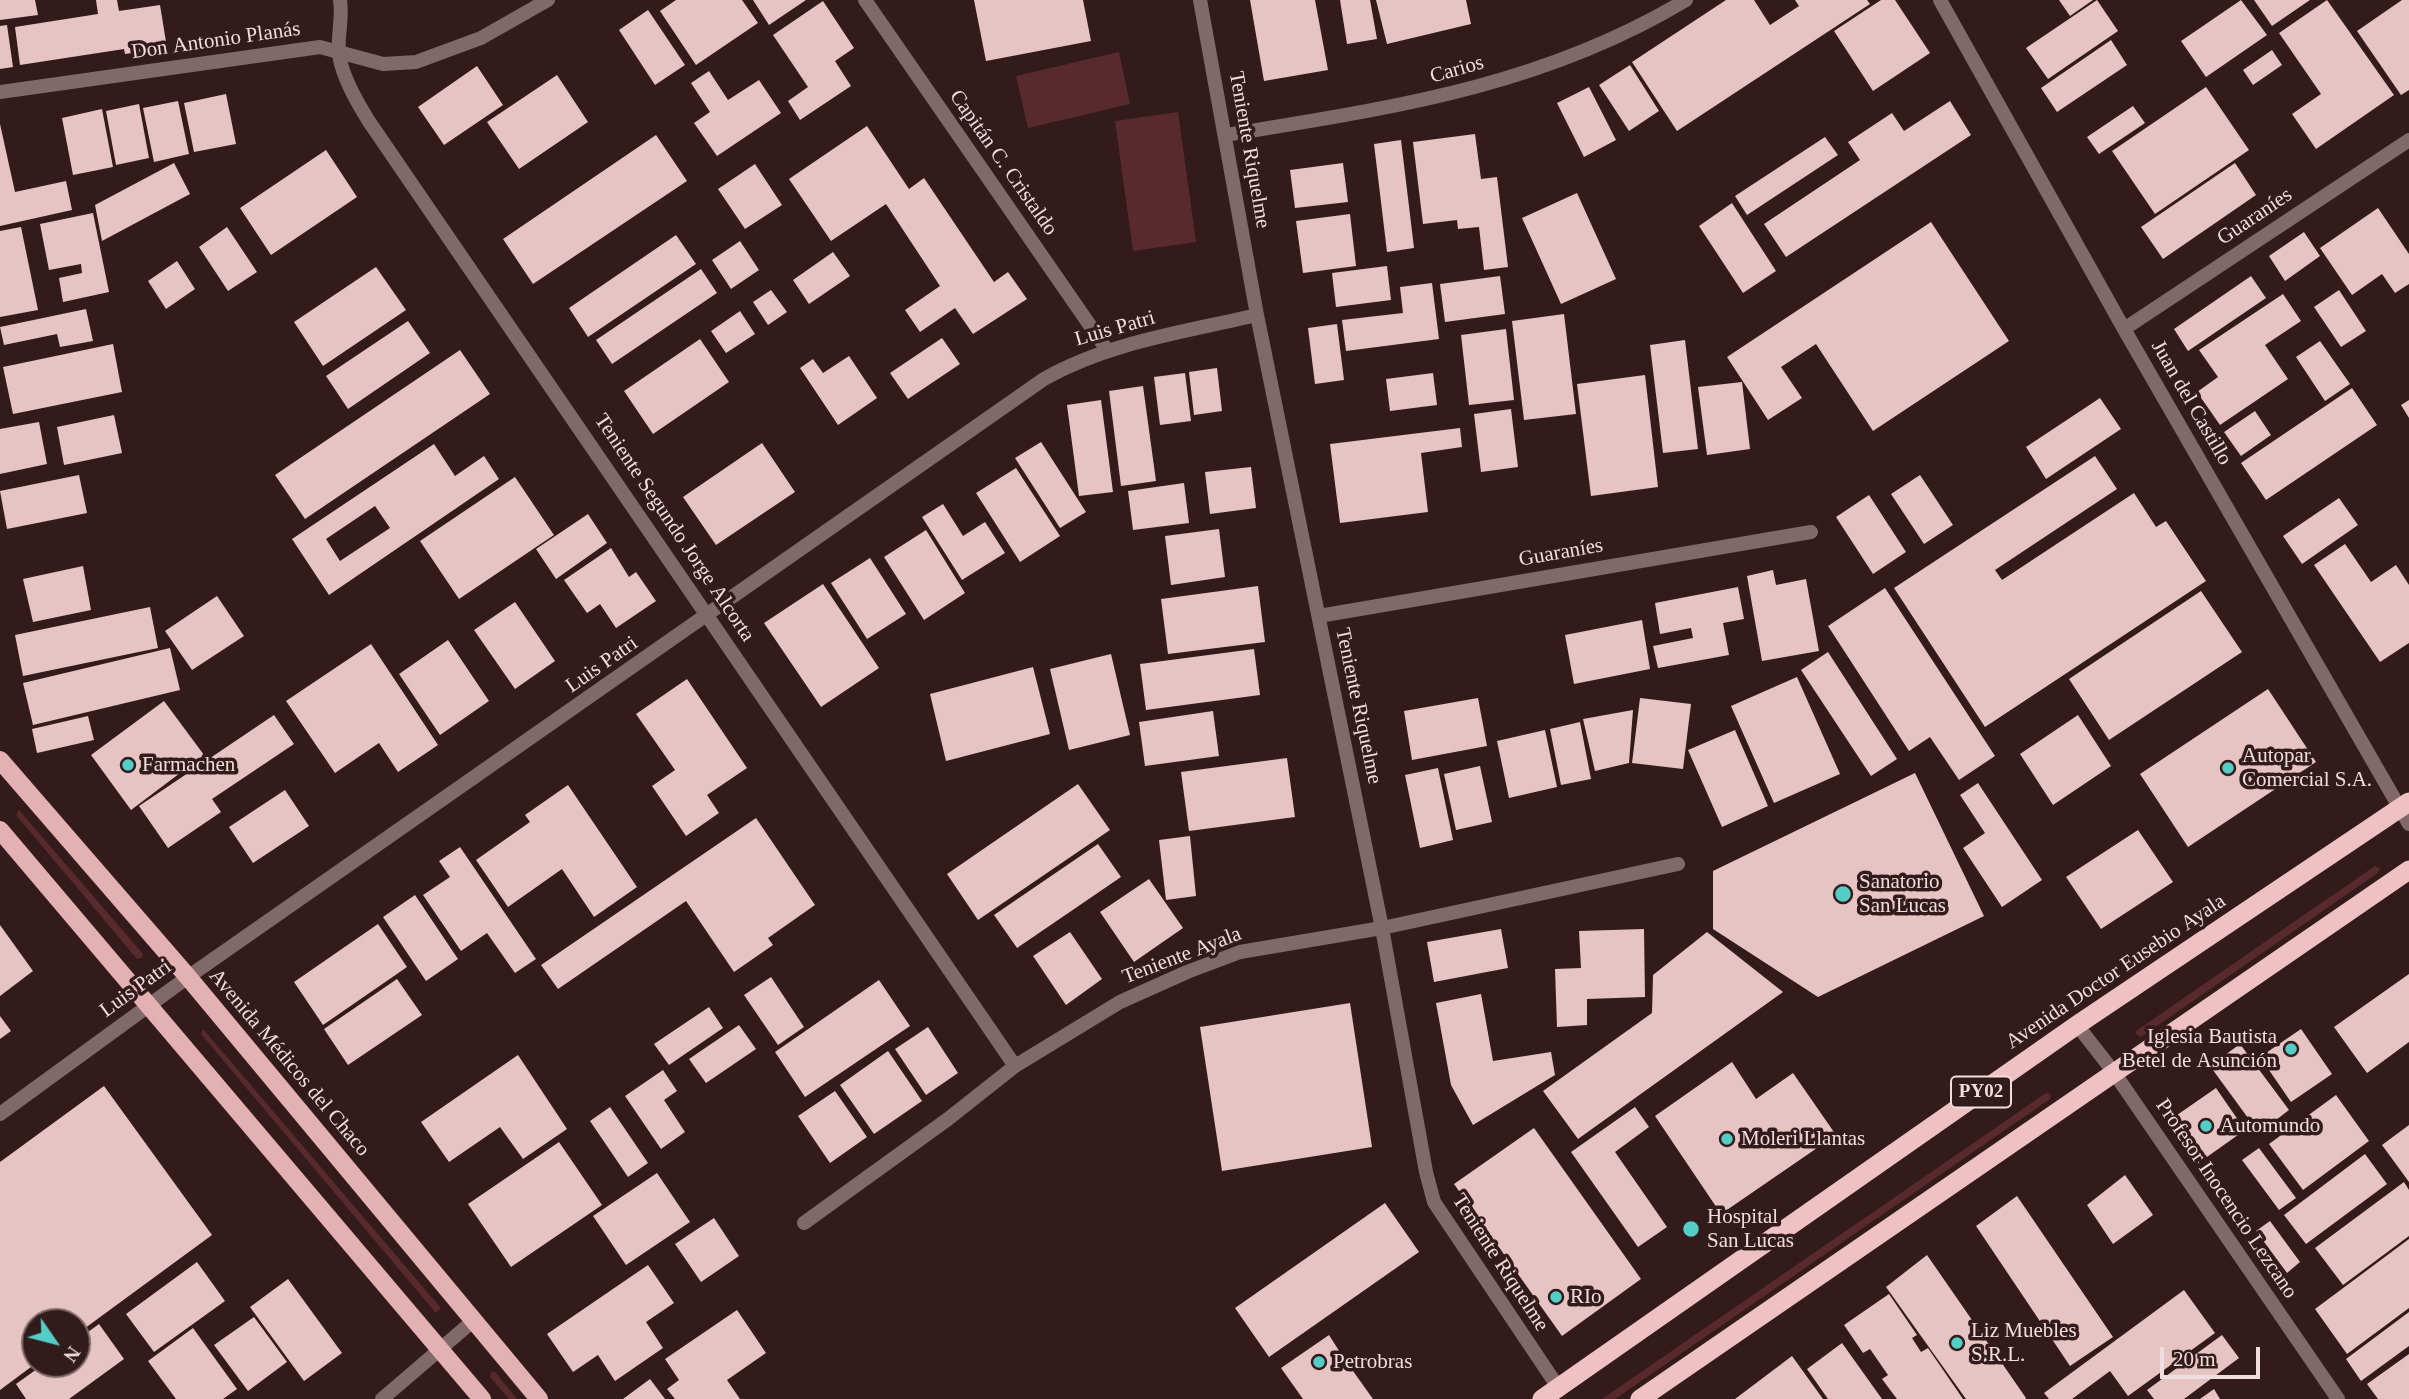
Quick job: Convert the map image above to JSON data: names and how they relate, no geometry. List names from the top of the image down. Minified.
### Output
{"streets":{"highway":["Avenida Doctor Eusebio Ayala","PY02"],"main road":["Avenida Médicos del Chaco"],"street":["Don Antonio Planás","Carios","Teniente Riquelme","Capitán C. Cristaldo","Guaraníes","Luis Patri","Juan del Castillo","Teniente Segundo Jorge Alcorta","Teniente Ayala","Profesor Inocencio Lezcano"]},"crossings":[["Don Antonio Planás","Teniente Segundo Jorge Alcorta"],["Carios","Teniente Riquelme"],["Teniente Riquelme","Guaraníes"],["Teniente Riquelme","Luis Patri"],["Teniente Riquelme","Teniente Ayala"],["Teniente Riquelme","Avenida Doctor Eusebio Ayala"],["Capitán C. Cristaldo","Luis Patri"],["Guaraníes","Juan del Castillo"],["Luis Patri","Teniente Segundo Jorge Alcorta"],["Luis Patri","Avenida Médicos del Chaco"],["Juan del Castillo","Avenida Doctor Eusebio Ayala"],["Teniente Segundo Jorge Alcorta","Teniente Ayala"],["Avenida Doctor Eusebio Ayala","Profesor Inocencio Lezcano"],["PY02","Profesor Inocencio Lezcano"]],"places":["Farmachen","Autopar Comercial S.A.","Sanatorio San Lucas","Iglesia Bautista Betel de Asunción","Automundo","Moleri Llantas","Hospital San Lucas","RIo","Liz Muebles S.R.L.","Petrobras"],"scale_bar":"20 m","north":"bottom right"}
